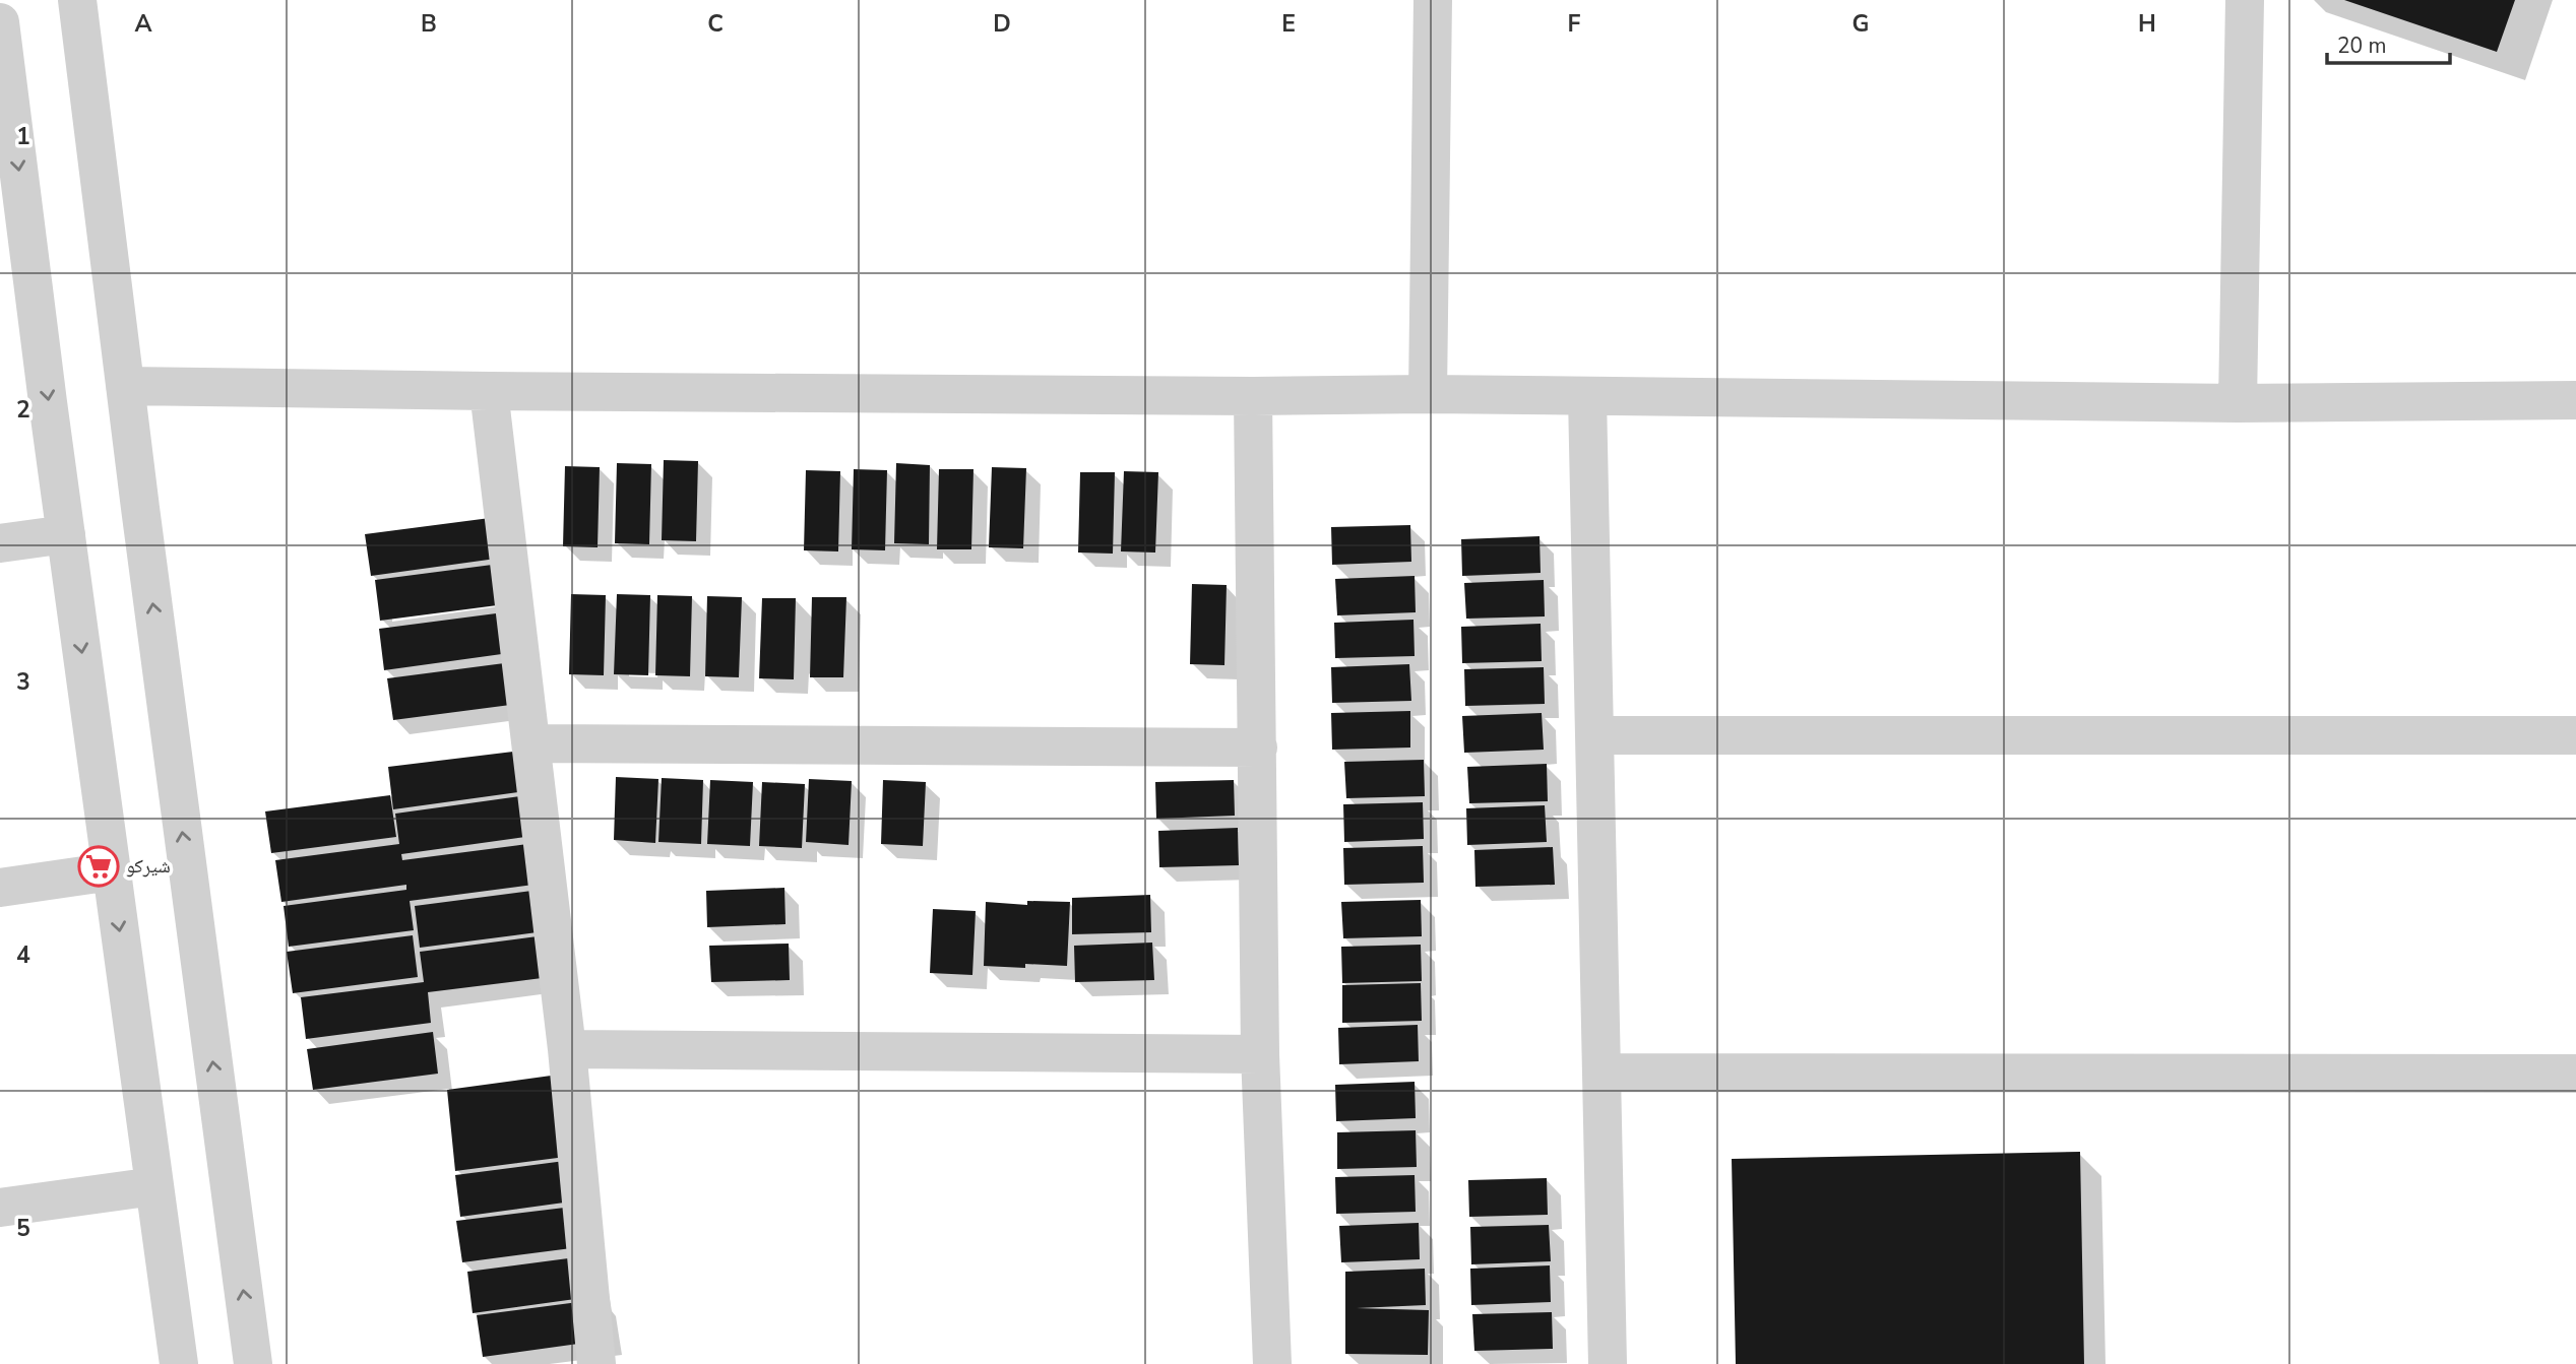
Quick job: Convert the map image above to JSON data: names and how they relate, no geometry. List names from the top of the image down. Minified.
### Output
{"places":{"supermarket":["شيركو"]},"scale_bar":"20 m","grid":{"columns":["A","B","C","D","E","F","G","H"],"rows":["1","2","3","4","5"]}}
